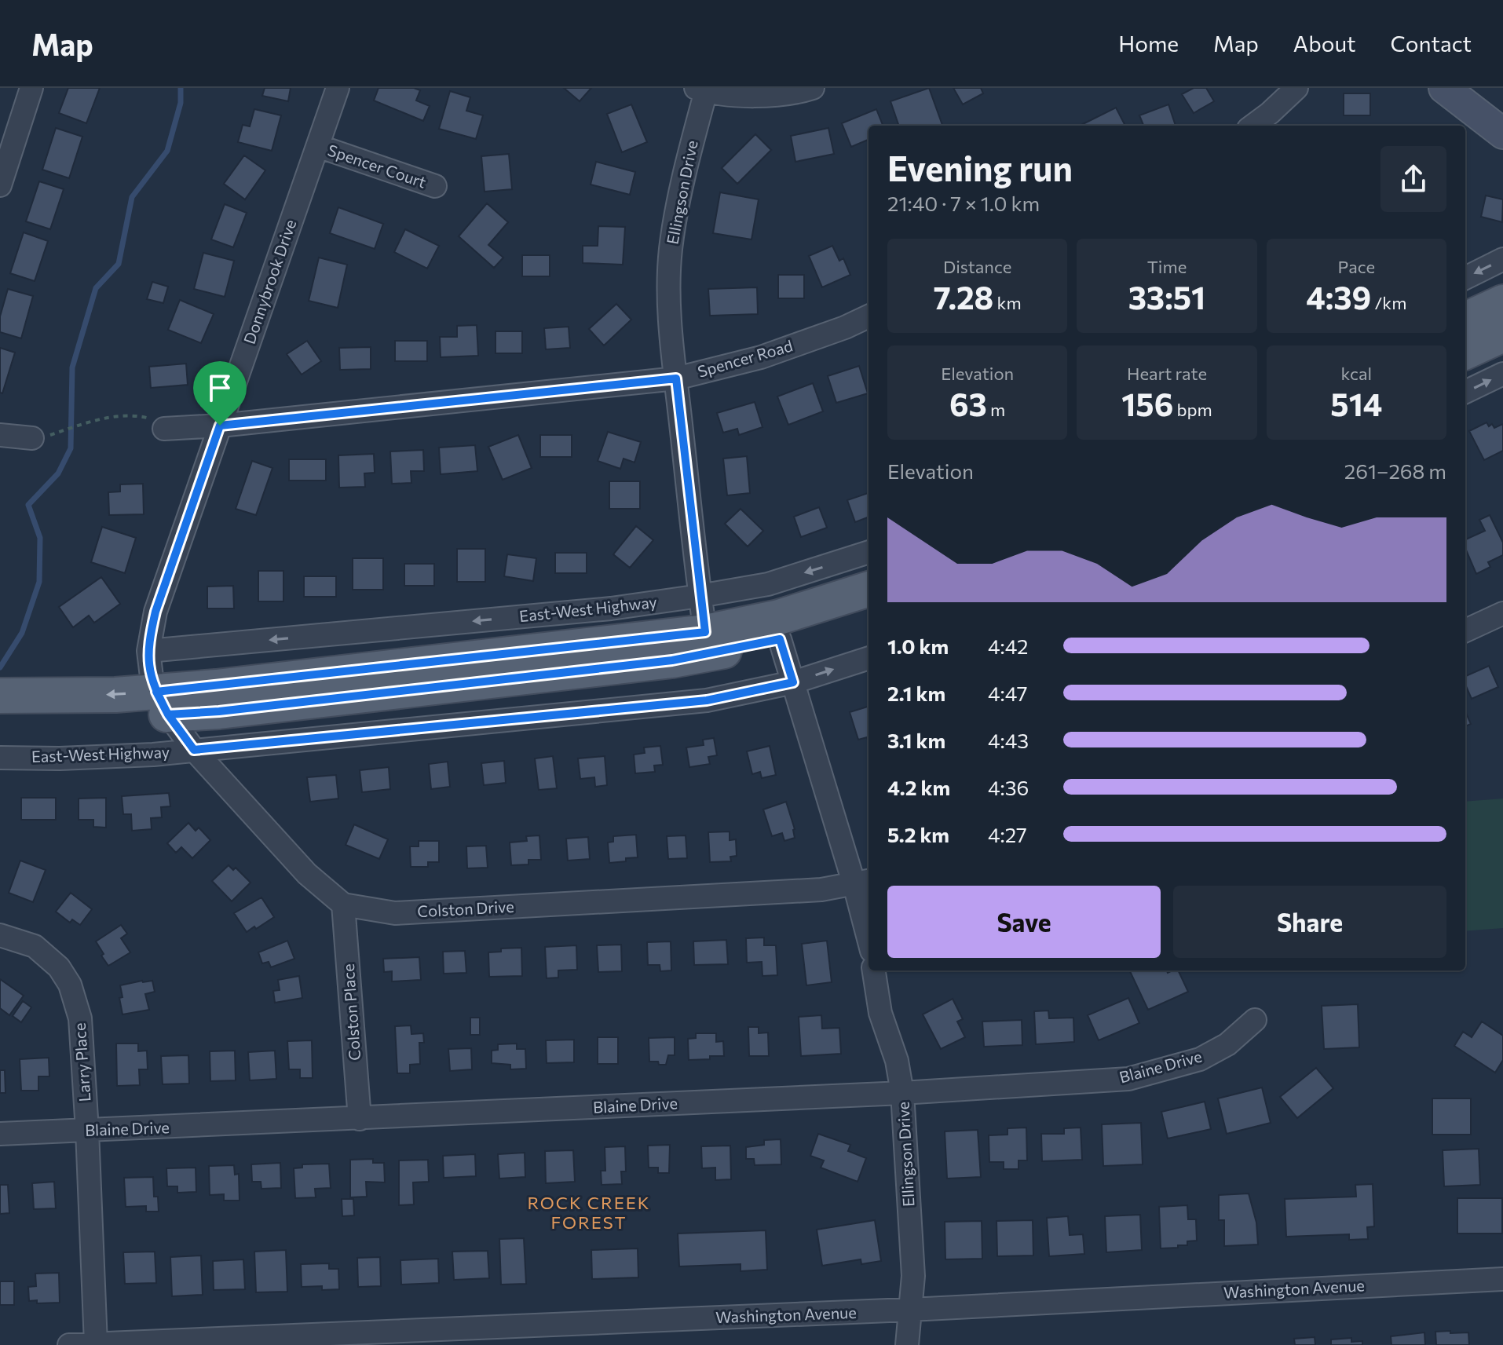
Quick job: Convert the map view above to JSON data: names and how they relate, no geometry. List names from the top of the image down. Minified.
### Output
{"streets":{"street":["Spencer Court","Ellingson Drive","Donnybrook Drive","Spencer Road","East-West Highway","Colston Drive","Colston Place","Larry Place","Blaine Drive","Washington Avenue"]},"crossings":[["Spencer Court","Donnybrook Drive"],["Ellingson Drive","Spencer Road"],["Ellingson Drive","East-West Highway"],["Ellingson Drive","Blaine Drive"],["Ellingson Drive","Washington Avenue"],["Donnybrook Drive","Spencer Road"],["Donnybrook Drive","East-West Highway"],["Colston Drive","Colston Place"],["Colston Place","Blaine Drive"],["Larry Place","Blaine Drive"],["Larry Place","Washington Avenue"]],"districts":["ROCK CREEK FOREST"],"page":{"header":"Map","nav":["Home","Map","About","Contact"],"heading":["Evening run","21:40 · 7 × 1.0 km"],"stats":[["Distance","7.28 km"],["Time","33:51"],["Pace","4:39 /km"],["Elevation","63 m"],["Heart rate","156 bpm"],["kcal","514"]],"chart":["Elevation","261–268 m"],"list":[{"name":"1.0 km","note":"4:42"},{"name":"2.1 km","note":"4:47"},{"name":"3.1 km","note":"4:43"},{"name":"4.2 km","note":"4:36"},{"name":"5.2 km","note":"4:27"}],"buttons":["Save","Share"]}}
